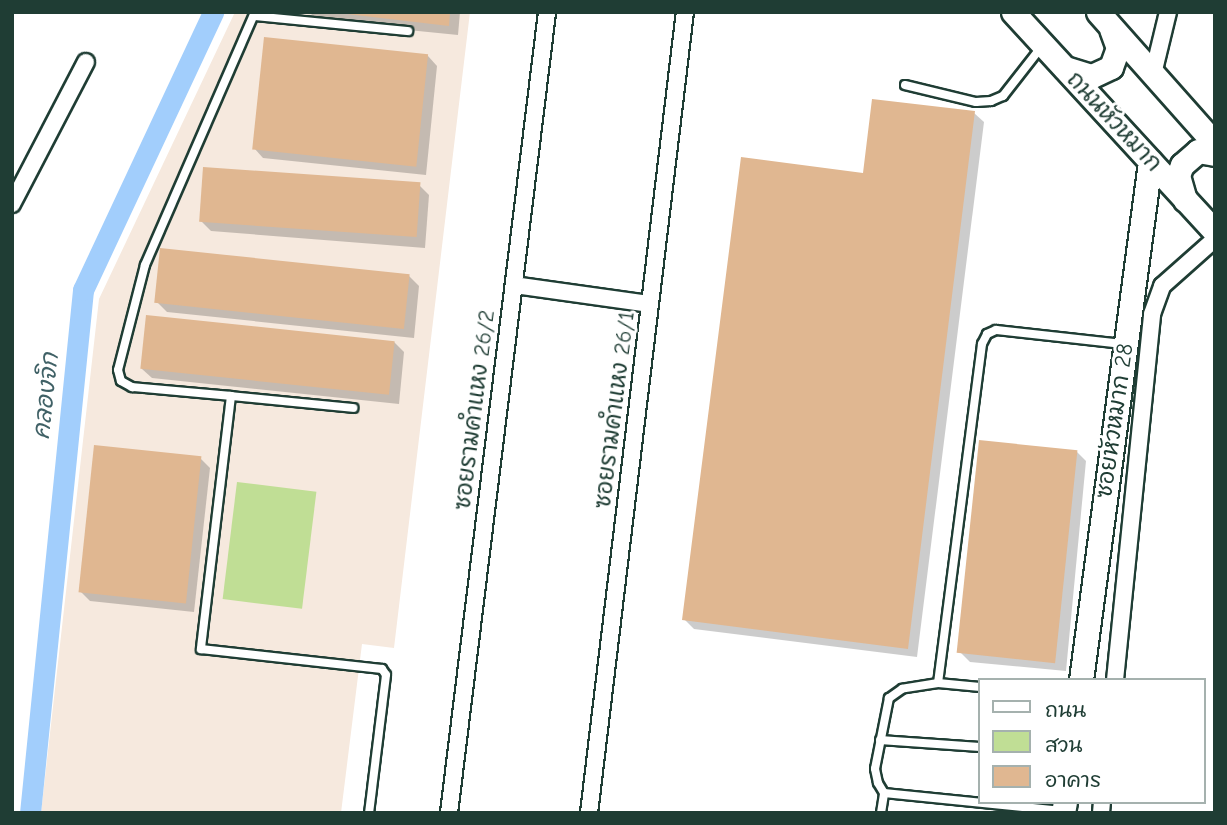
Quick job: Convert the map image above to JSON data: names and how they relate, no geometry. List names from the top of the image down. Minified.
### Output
{"streets":{"main road":["ถนนหัวหมาก","ซอยหัวหมาก 28"],"street":["ซอยรามคำแหง 26/2","ซอยรามคำแหง 26/1"]},"crossings":[["ถนนหัวหมาก","ซอยหัวหมาก 28"]],"water":["คลองจิก"],"legend":["ถนน","สวน","อาคาร"]}
